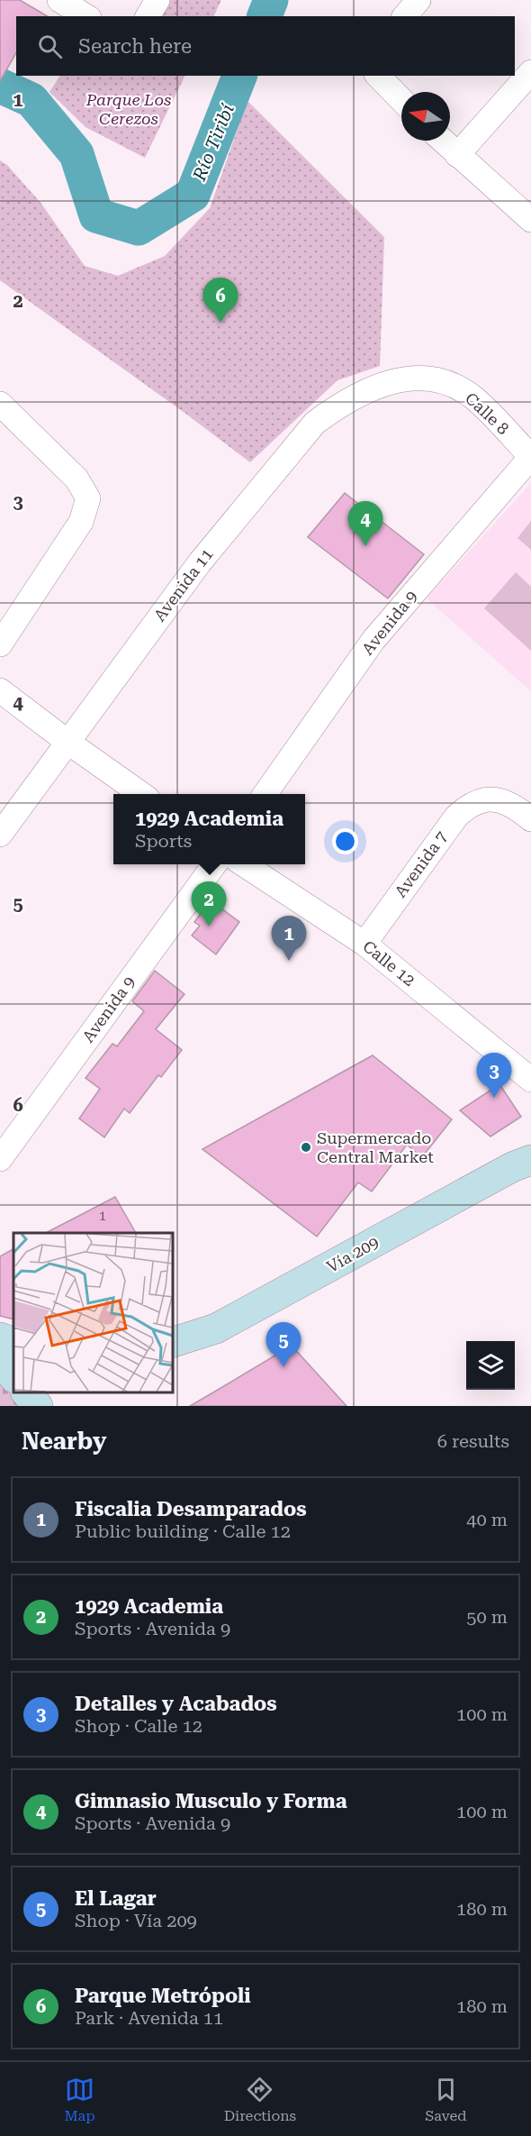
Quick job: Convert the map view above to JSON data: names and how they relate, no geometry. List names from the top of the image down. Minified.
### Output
{"streets":{"main road":["Vía 209"],"street":["Calle 8","Avenida 11","Avenida 9","Avenida 7","Calle 12"]},"crossings":[["Calle 8","Avenida 11"],["Calle 8","Avenida 9"],["Avenida 7","Calle 12"]],"water":["Río Tiribí"],"parks":["Parque Los Cerezos"],"places":["Supermercado Central Market"],"house_numbers":["1"],"north":"left","page":{"search":"Search here","pins":["6","4","2","1","3","5"],"popup":["1929 Academia","Sports"],"heading":["Nearby","6 results"],"list":[{"mark":"1","name":"Fiscalia Desamparados","note":"Public building · Calle 12","value":"40 m"},{"mark":"2","name":"1929 Academia","note":"Sports · Avenida 9","value":"50 m"},{"mark":"3","name":"Detalles y Acabados","note":"Shop · Calle 12","value":"100 m"},{"mark":"4","name":"Gimnasio Musculo y Forma","note":"Sports · Avenida 9","value":"100 m"},{"mark":"5","name":"El Lagar","note":"Shop · Vía 209","value":"180 m"},{"mark":"6","name":"Parque Metrópoli","note":"Park · Avenida 11","value":"180 m"}],"nav":["Map","Directions","Saved"]},"grid":{"rows":["1","2","3","4","5","6"]}}
